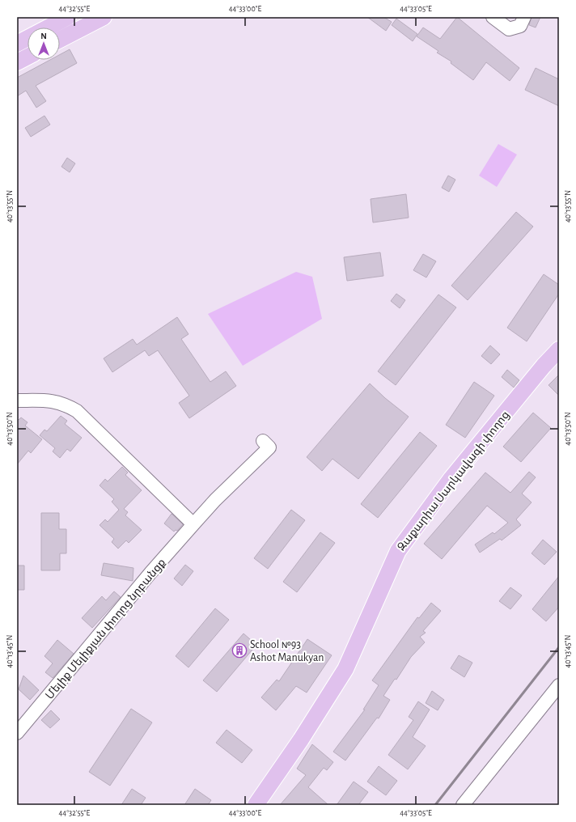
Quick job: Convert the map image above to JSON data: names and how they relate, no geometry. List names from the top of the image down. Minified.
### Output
{"streets":{"main road":["Զաքարիա Սարկավագի փողոց"],"street":["Մելիք Մելիքյան փողոց նրբանցք"]},"places":{"building":["School №93 Ashot Manukyan"]},"north":"top","coordinates":["44°32'55\"E","44°33'00\"E","44°33'05\"E","40°13'55\"N","40°13'50\"N","40°13'45\"N"]}
